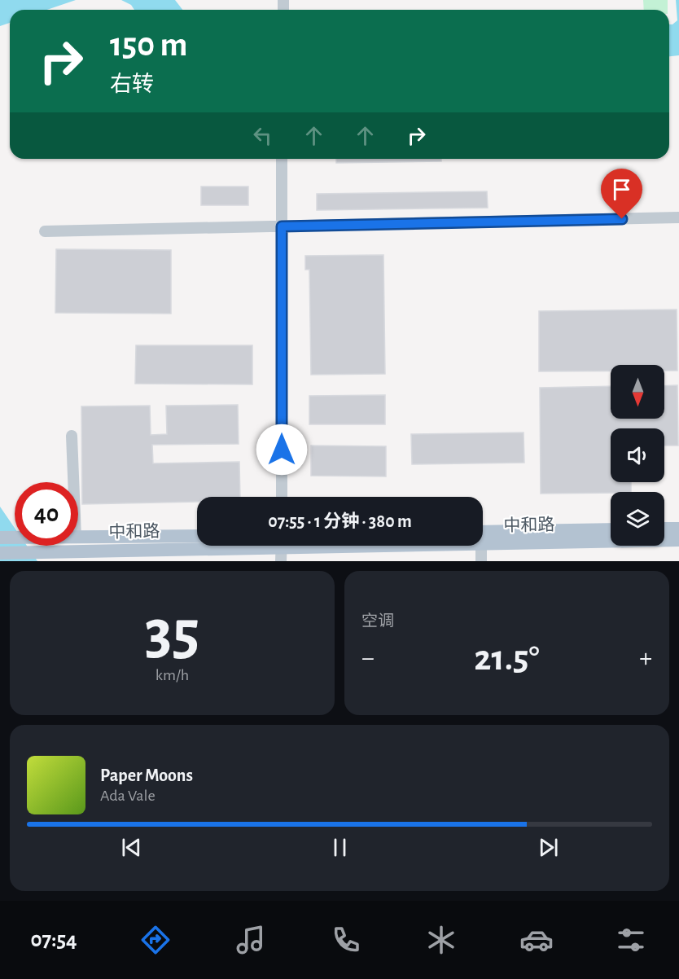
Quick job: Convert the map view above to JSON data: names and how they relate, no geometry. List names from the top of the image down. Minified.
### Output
{"streets":{"main road":["中和路"]},"north":"bottom","page":{"turn":["150 m","右转"],"limit":"40","trip":"07:55 · 1 分钟 · 380 m","tile":[["35","km/h"],"空调"],"heat":["−","21.5°","+"],"song":["Paper Moons","Ada Vale"],"tabs":"07:54"}}
